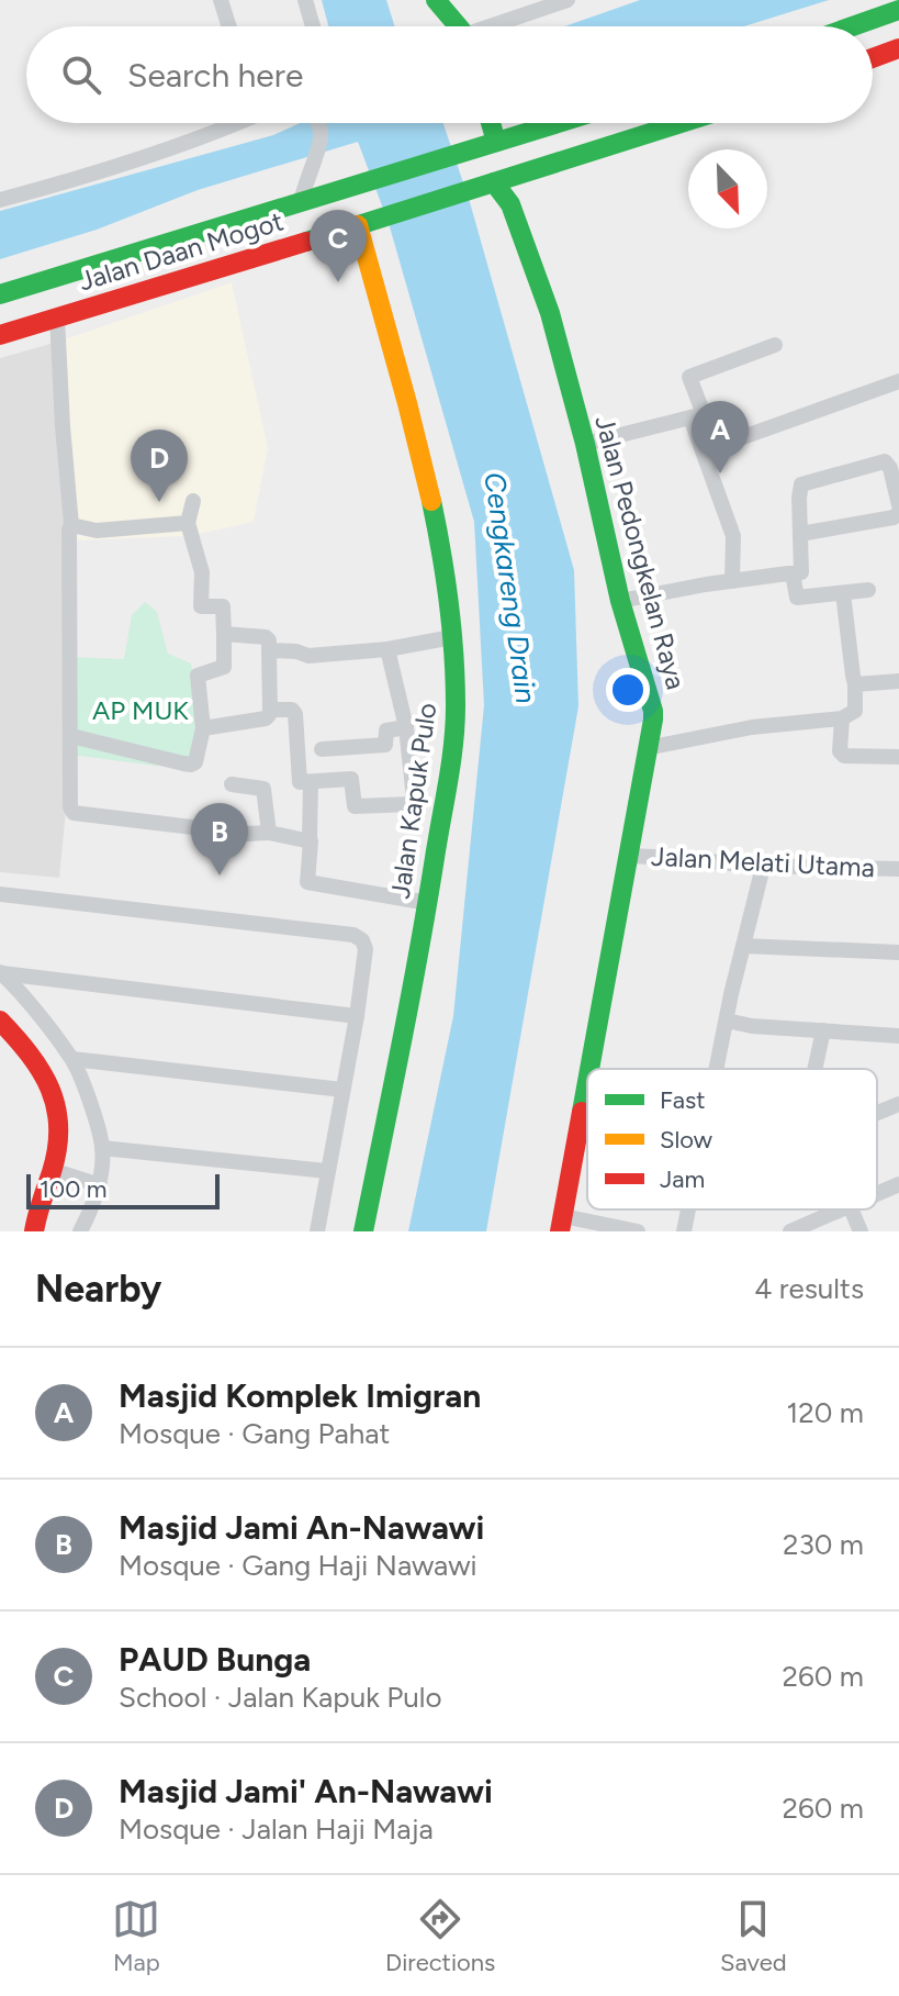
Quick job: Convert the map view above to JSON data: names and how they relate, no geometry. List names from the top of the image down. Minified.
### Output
{"streets":{"main road":["Jalan Daan Mogot","Jalan Pedongkelan Raya","Jalan Kapuk Pulo"],"street":["Jalan Melati Utama"]},"crossings":[["Jalan Daan Mogot","Jalan Pedongkelan Raya"],["Jalan Daan Mogot","Jalan Kapuk Pulo"],["Jalan Pedongkelan Raya","Jalan Melati Utama"]],"water":["Cengkareng Drain"],"parks":["AP MUK"],"legend":["Fast","Slow","Jam"],"scale_bar":"100 m","north":"bottom right","page":{"search":"Search here","pins":["C","A","D","B"],"scale":"100 m","heading":["Nearby","4 results"],"list":[{"mark":"A","name":"Masjid Komplek Imigran","note":"Mosque · Gang Pahat","value":"120 m"},{"mark":"B","name":"Masjid Jami An-Nawawi","note":"Mosque · Gang Haji Nawawi","value":"230 m"},{"mark":"C","name":"PAUD Bunga","note":"School · Jalan Kapuk Pulo","value":"260 m"},{"mark":"D","name":"Masjid Jami' An-Nawawi","note":"Mosque · Jalan Haji Maja","value":"260 m"}],"nav":["Map","Directions","Saved"]}}
